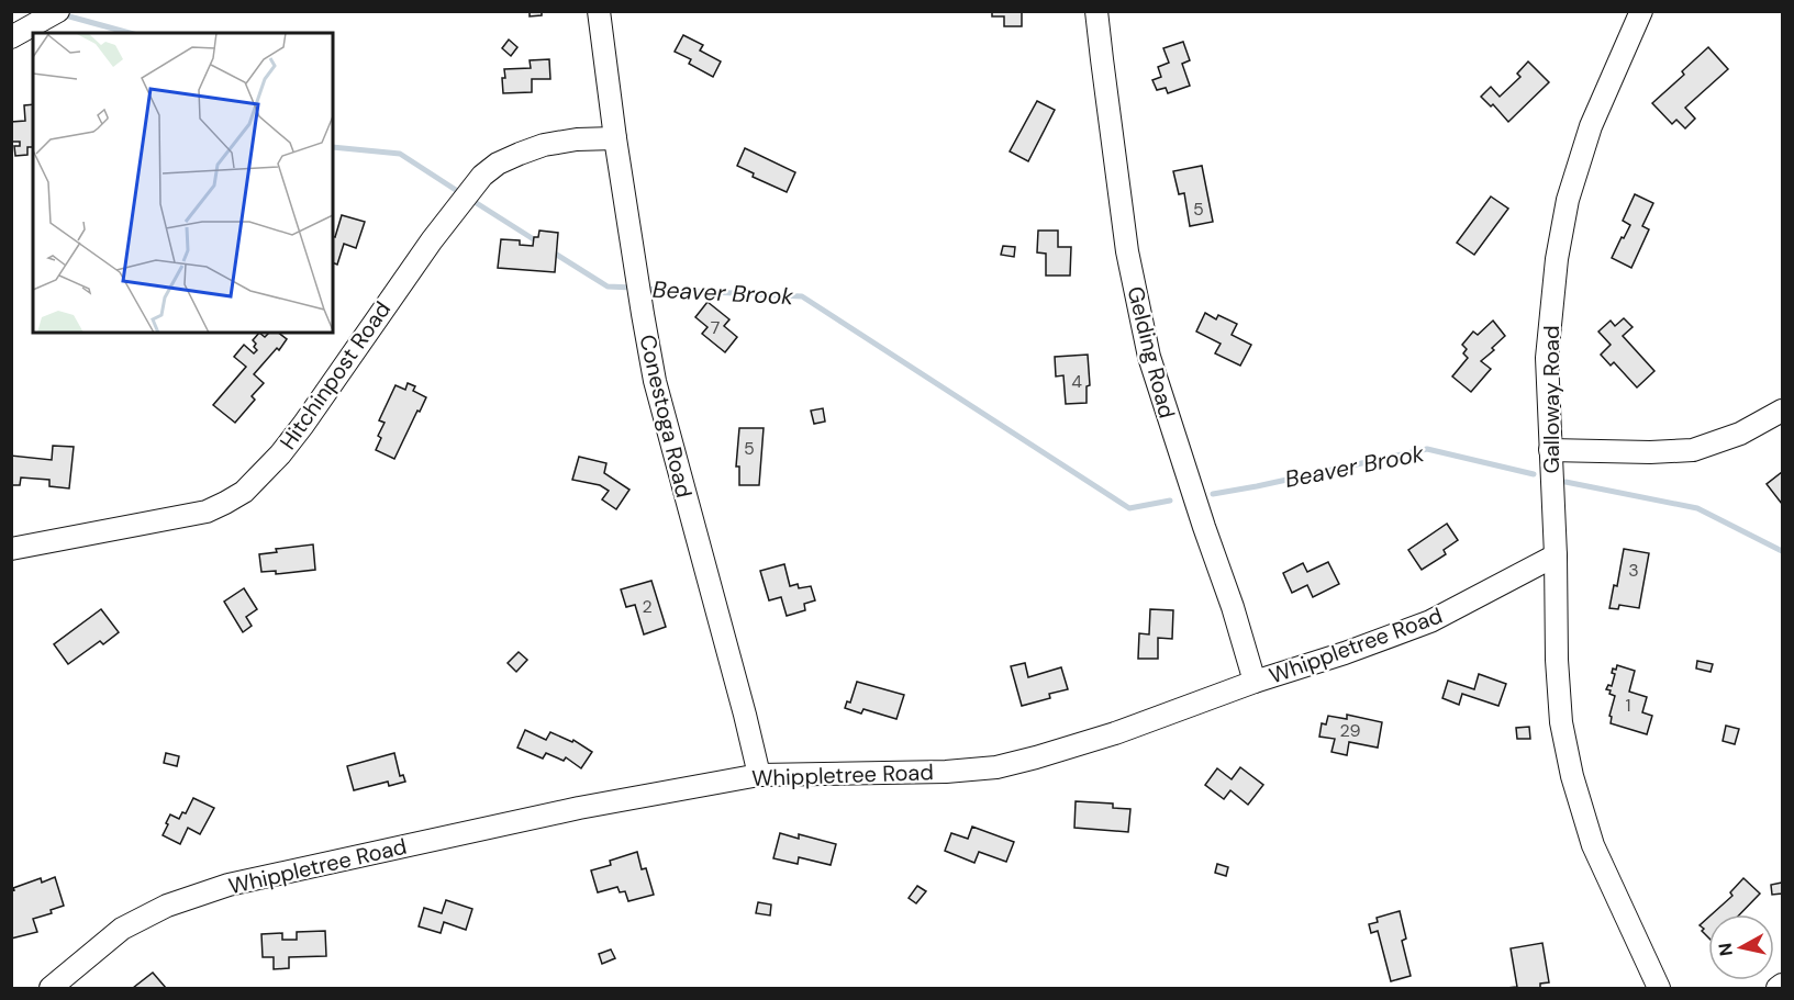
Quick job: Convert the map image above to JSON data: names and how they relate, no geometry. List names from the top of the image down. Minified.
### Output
{"streets":{"street":["Gelding Road","Hitchinpost Road","Galloway Road","Conestoga Road","Whippletree Road"]},"crossings":[["Gelding Road","Whippletree Road"],["Hitchinpost Road","Conestoga Road"],["Galloway Road","Whippletree Road"],["Conestoga Road","Whippletree Road"]],"water":["Beaver Brook"],"house_numbers":["5","7","4","5","3","2","1","29"],"north":"left"}
